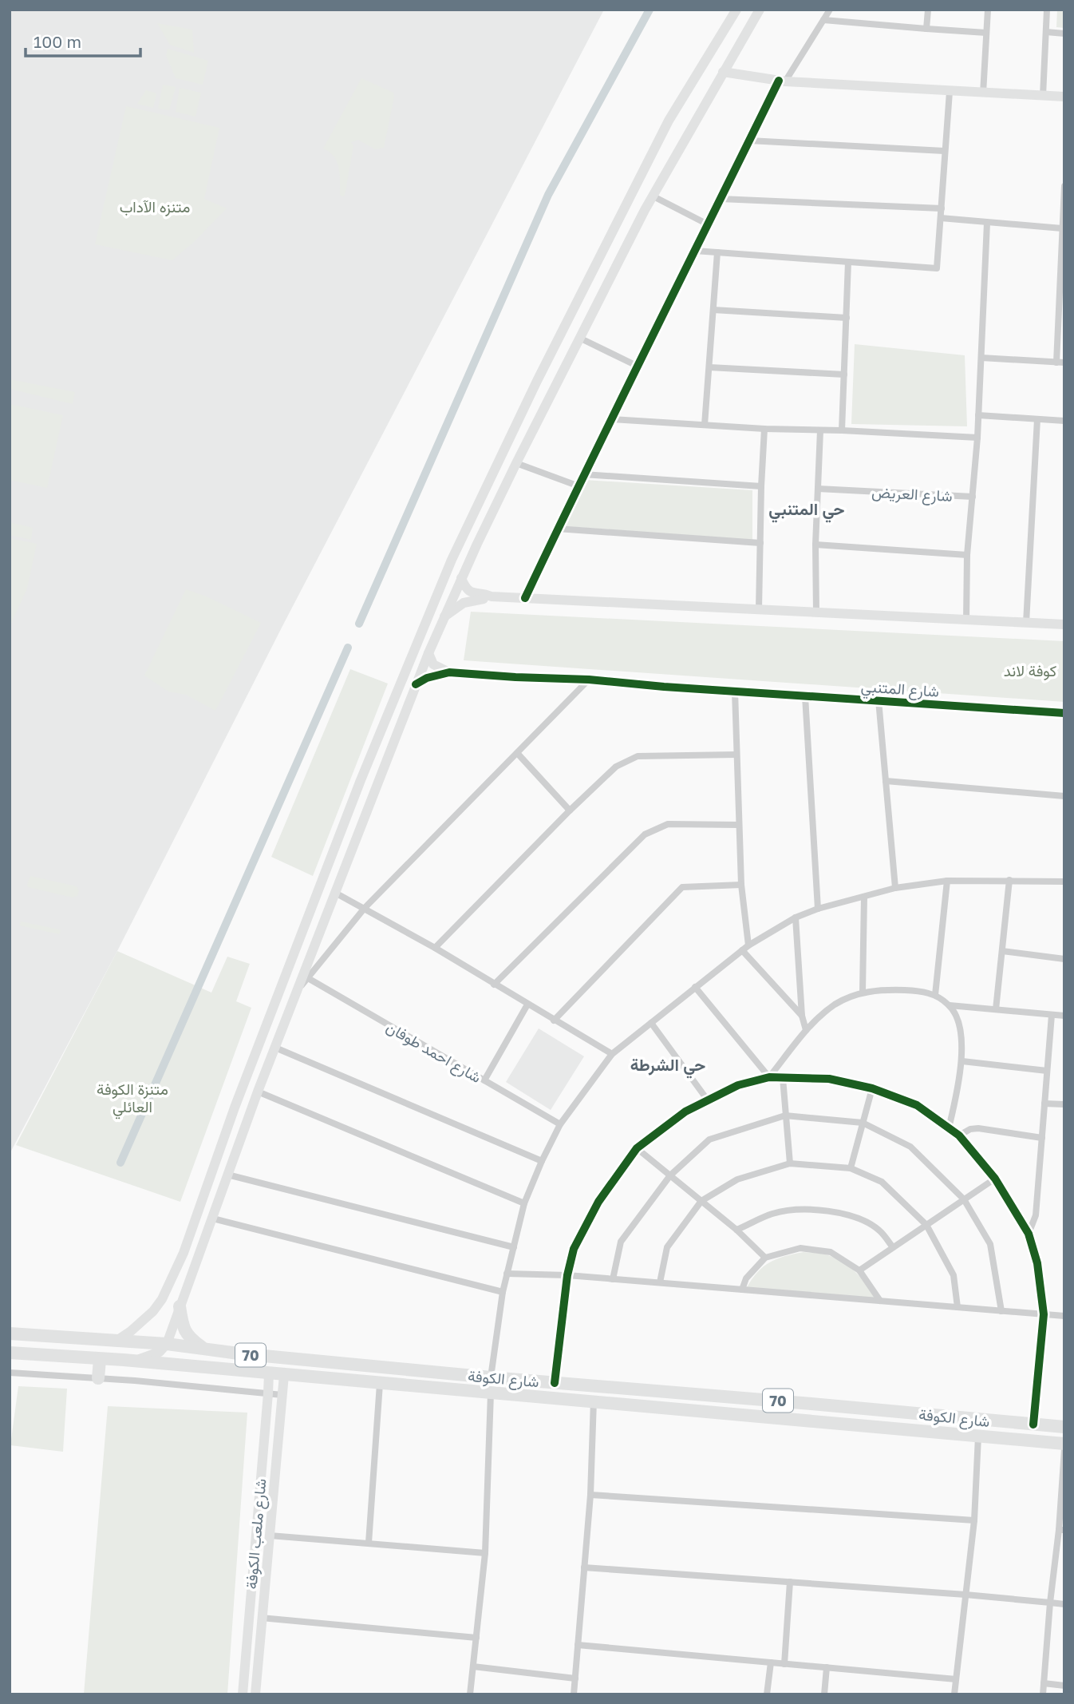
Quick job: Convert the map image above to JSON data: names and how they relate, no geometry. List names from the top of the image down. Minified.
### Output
{"streets":{"highway":["70","شارع الكوفة"],"main road":["شارع المتنبي","شارع ملعب الكوفة"],"street":["شارع العريض","شارع احمد طوفان"]},"crossings":[["شارع الكوفة","شارع ملعب الكوفة"]],"districts":["حي المتنبي","حي الشرطة"],"parks":["متنزه الآداب","كوفة لاند","متنزة الكوفة العائلي"],"scale_bar":"100 m"}
